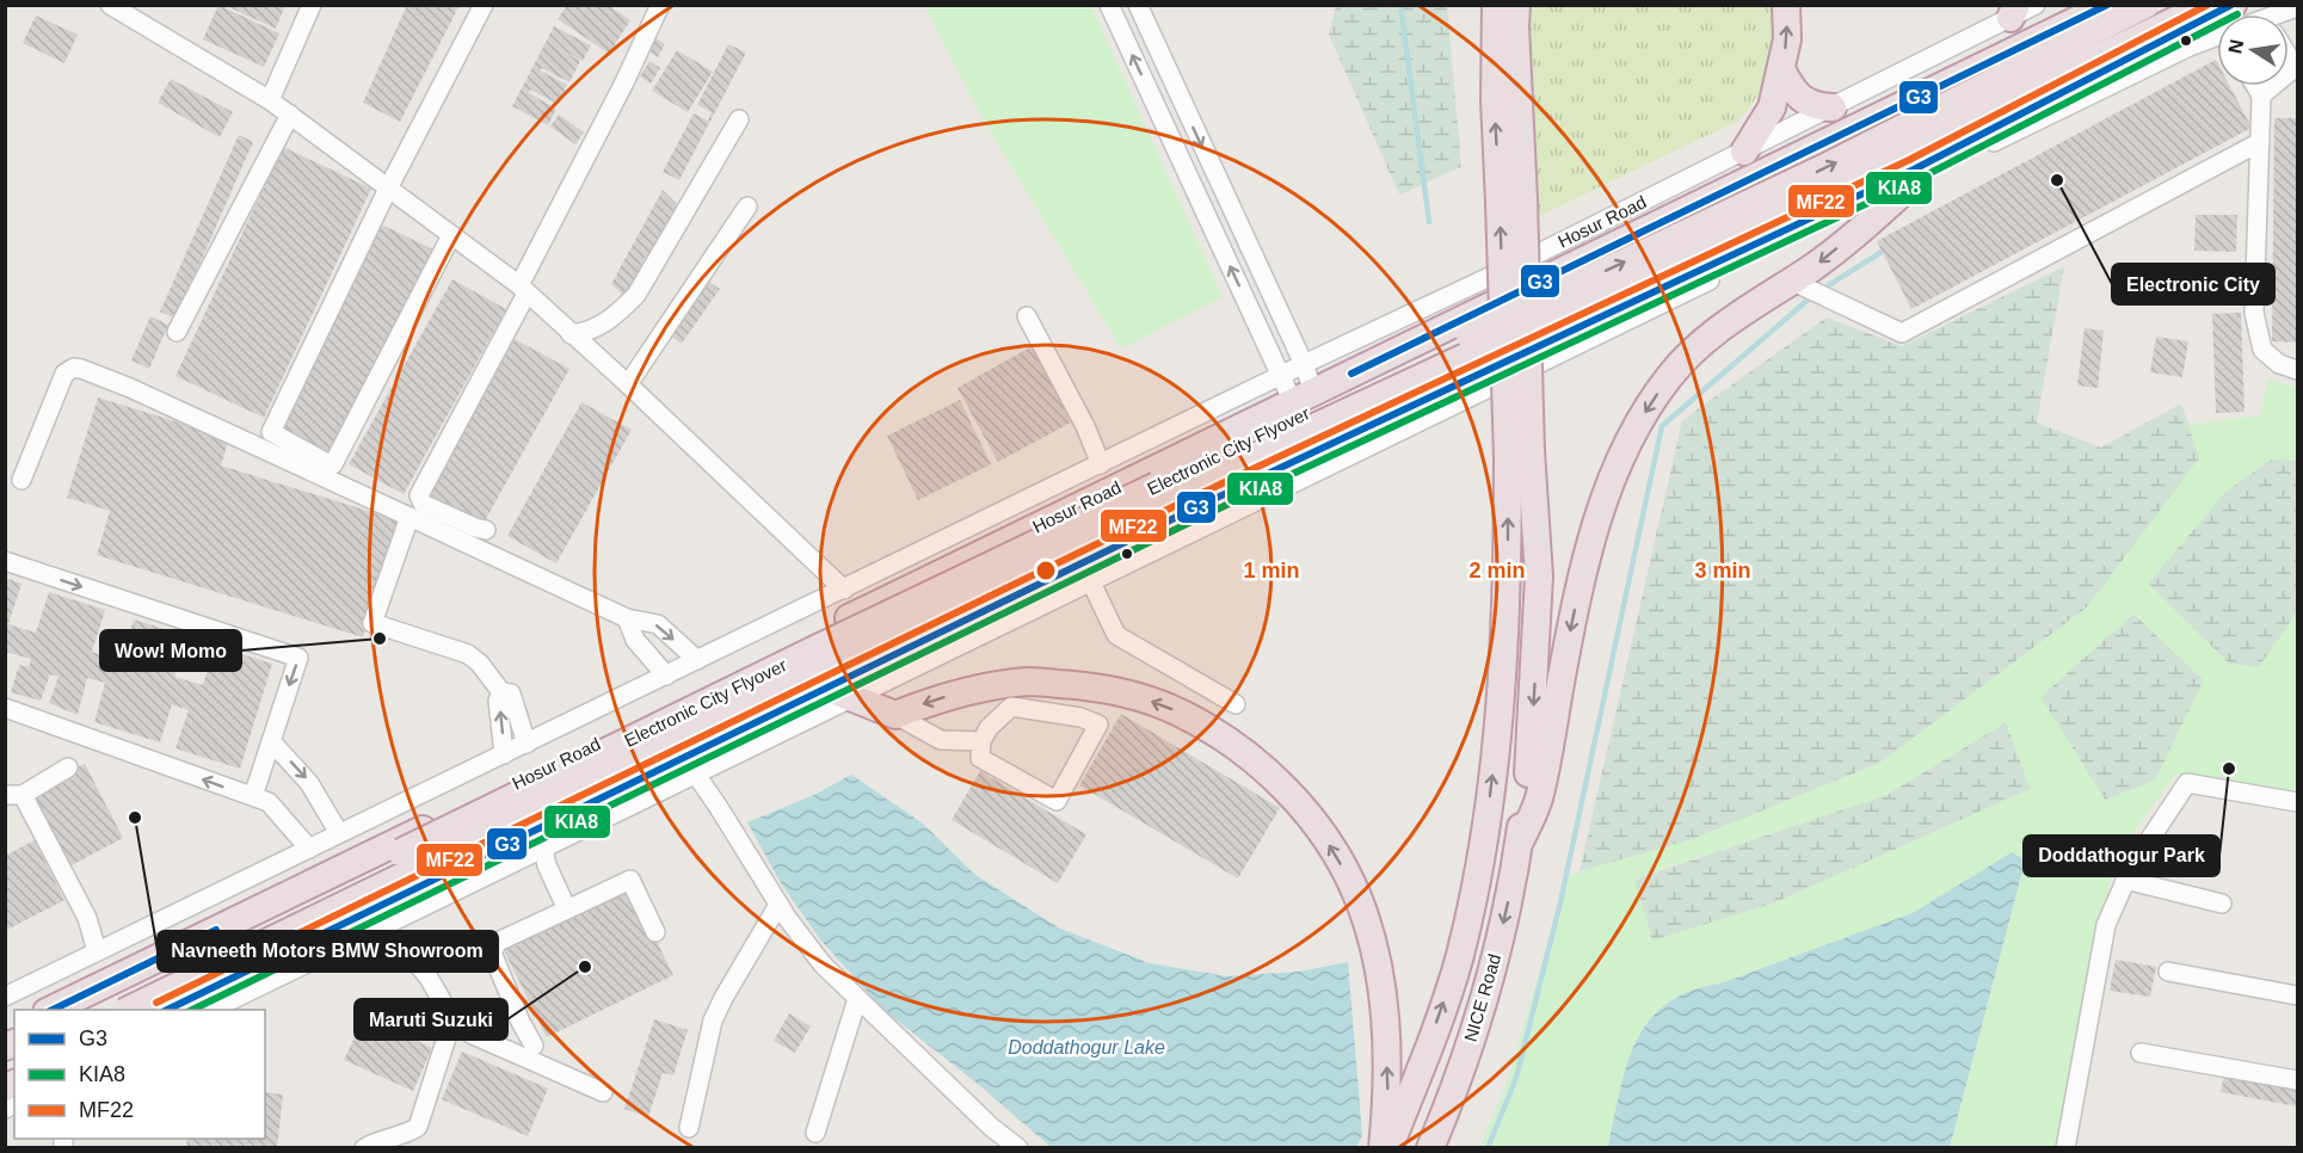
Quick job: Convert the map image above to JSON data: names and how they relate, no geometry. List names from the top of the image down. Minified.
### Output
{"streets":{"highway":["Hosur Road","Electronic City Flyover","NICE Road"]},"water":["Doddathogur Lake"],"places":["Electronic City","Wow! Momo","Doddathogur Park","Navneeth Motors BMW Showroom","Maruti Suzuki"],"lines":["transit line G3","transit line MF22","transit line KIA8"],"legend":["G3","KIA8","MF22"],"north":"left","rings":["1 min","2 min","3 min"]}
